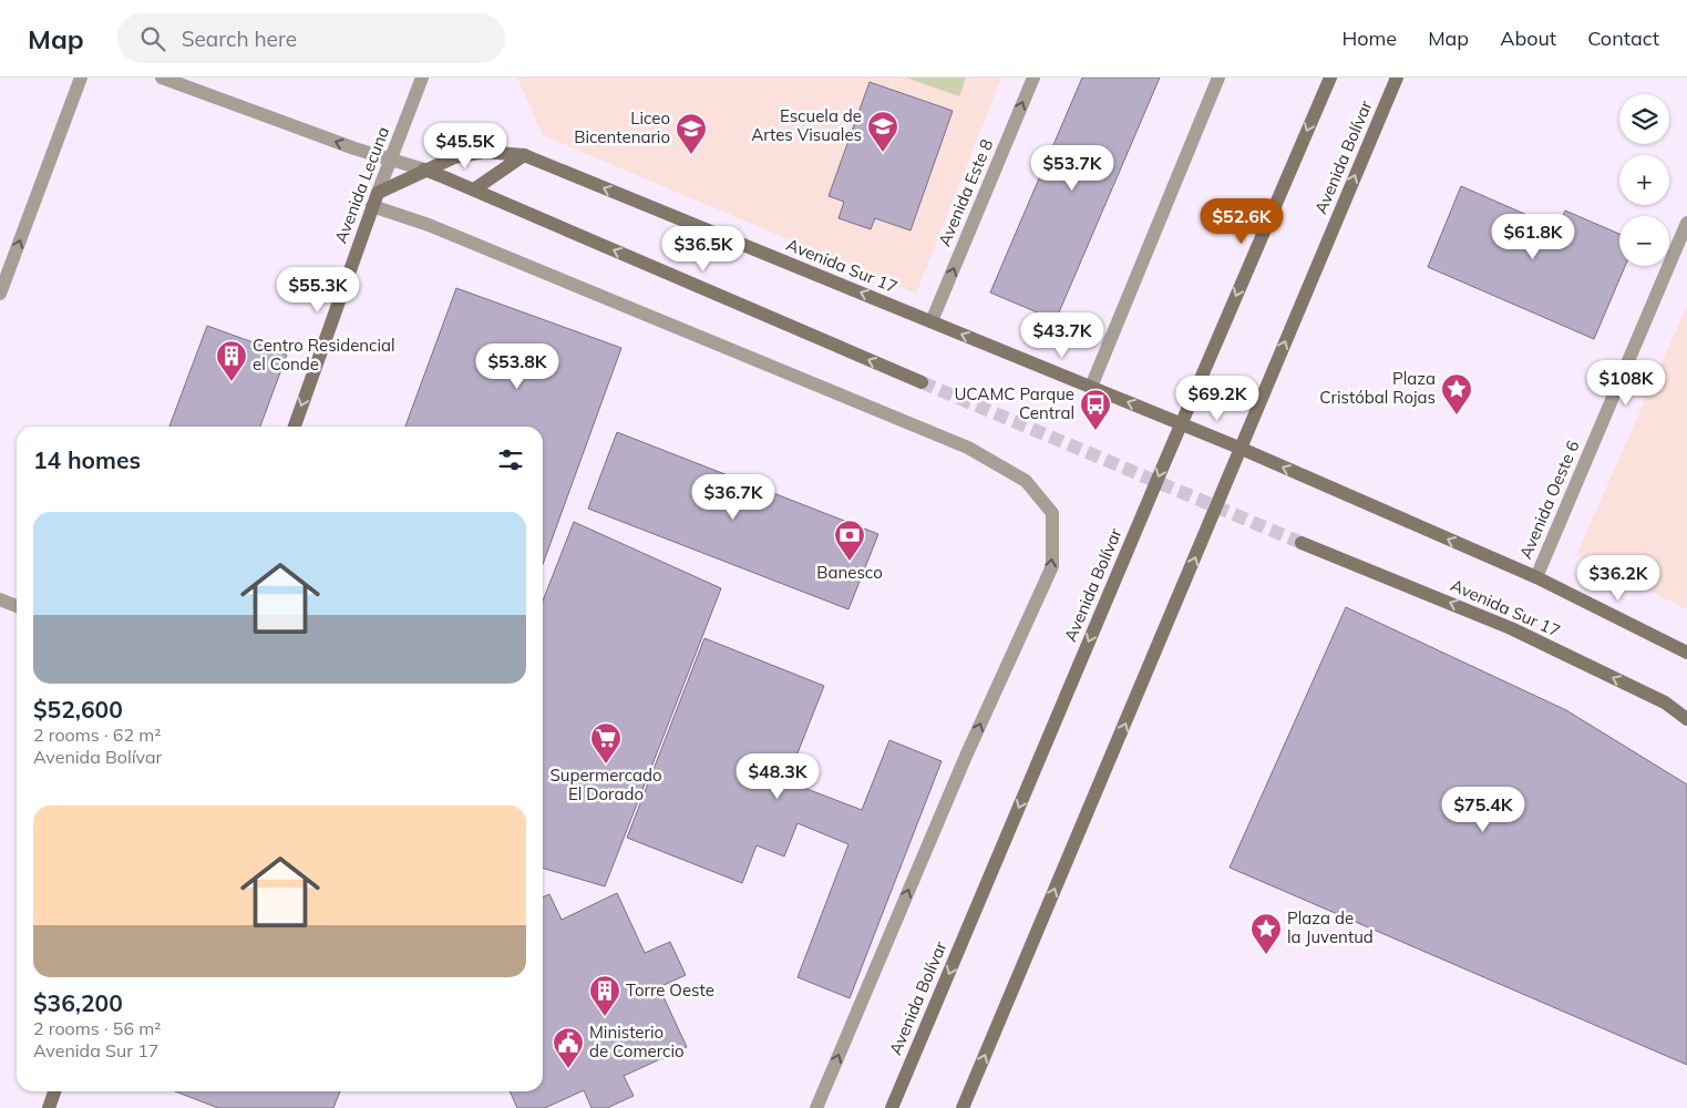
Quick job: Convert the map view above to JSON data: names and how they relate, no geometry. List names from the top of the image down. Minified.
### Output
{"streets":{"main road":["Avenida Bolívar","Avenida Lecuna","Avenida Sur 17"],"street":["Avenida Este 8","Avenida Oeste 6"]},"crossings":[["Avenida Bolívar","Avenida Sur 17"],["Avenida Lecuna","Avenida Sur 17"],["Avenida Este 8","Avenida Sur 17"],["Avenida Sur 17","Avenida Oeste 6"]],"one_way":["Avenida Lecuna","Avenida Este 8"],"places":{"school or university":["Escuela de Artes Visuales","Liceo Bicentenario"],"building":["Centro Residencial el Conde","Torre Oeste"],"place":["Plaza Cristóbal Rojas","Plaza de la Juventud"],"bus stop":["UCAMC Parque Central"],"bank":["Banesco"],"supermarket":["Supermercado El Dorado"],"public building":["Ministerio de Comercio"]},"page":{"header":"Map","search":"Search here","nav":["Home","Map","About","Contact"],"map_buttons":["+","−"],"price":["$45.5K","$53.7K","$52.6K","$61.8K","$36.5K","$55.3K","$43.7K","$53.8K","$108K","$69.2K","$36.7K","$36.2K","$48.3K","$75.4K"],"heading":"14 homes","list":[{"name":"$52,600","note":"2 rooms · 62 m² · Avenida Bolívar"},{"name":"$36,200","note":"2 rooms · 56 m² · Avenida Sur 17"}]}}
